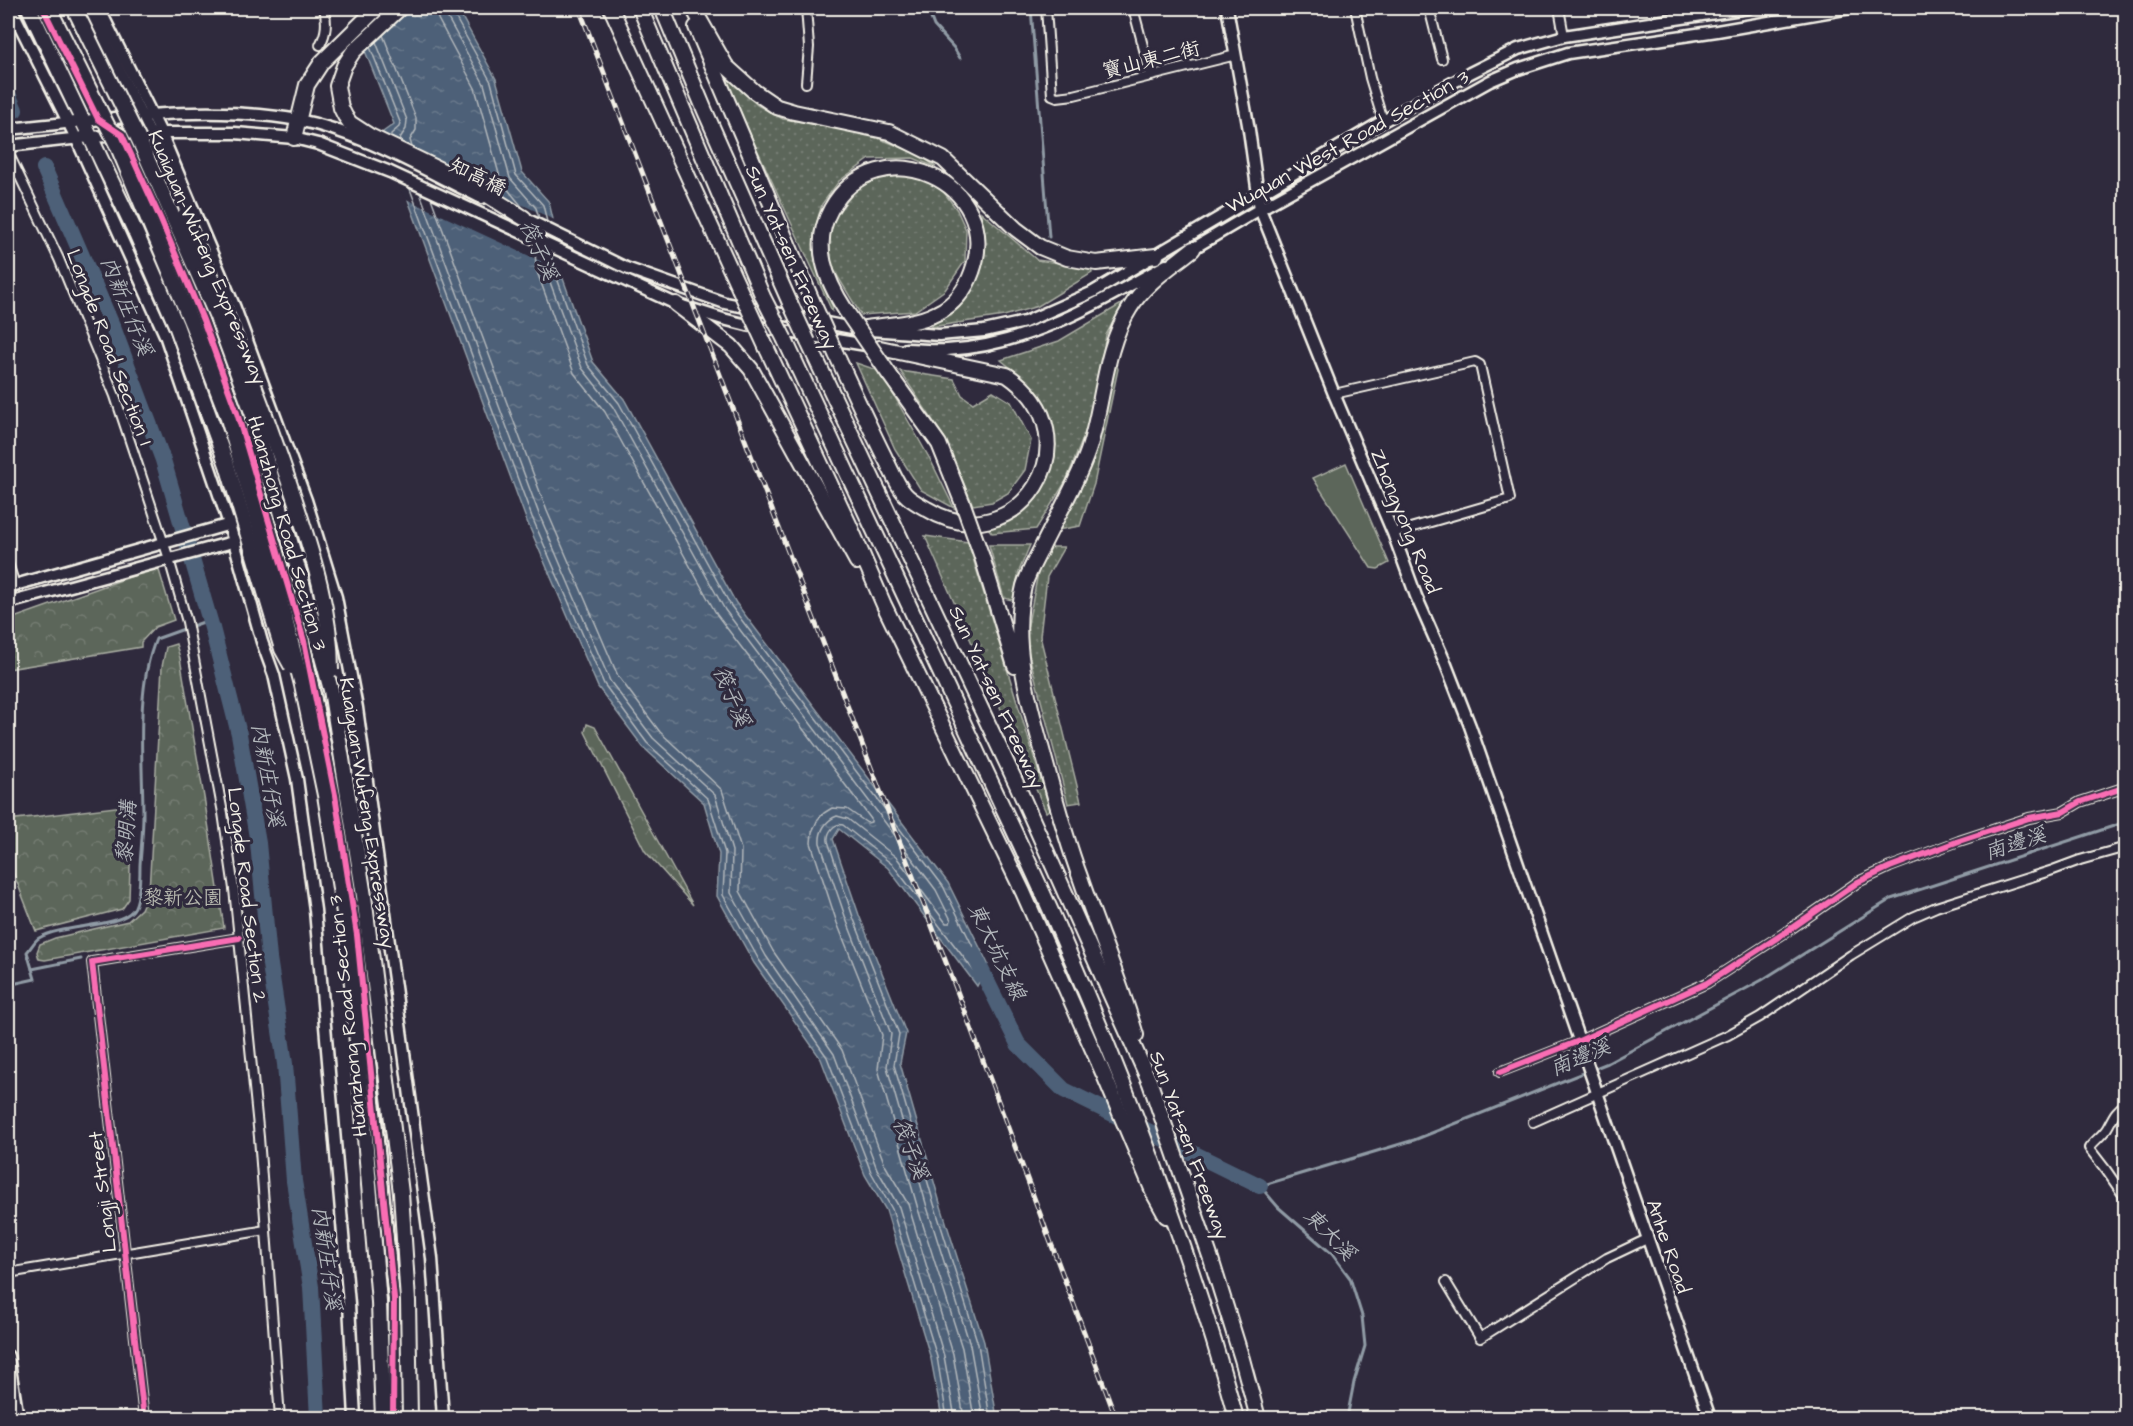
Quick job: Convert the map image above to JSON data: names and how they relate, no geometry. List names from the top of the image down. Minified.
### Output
{"streets":{"highway":["Kuaiguan-Wufeng Expressway","Sun Yat-sen Freeway"],"main road":["Wuquan West Road Section 3","知高橋","Zhongyong Road","Huanzhong Road Section 3","Anhe Road"],"street":["寶山東二街","Longde Road Section 1","Longde Road Section 2","Longji Street"]},"crossings":[["寶山東二街","Zhongyong Road"],["Wuquan West Road Section 3","知高橋"],["Wuquan West Road Section 3","Zhongyong Road"],["知高橋","Huanzhong Road Section 3"],["Longde Road Section 1","Longde Road Section 2"],["Zhongyong Road","Anhe Road"],["Longde Road Section 2","Longji Street"]],"water":["筏子溪","內新庄仔溪","黎明溝","南邊溪","東大坑支線","東大溪"],"parks":["黎新公園"]}
